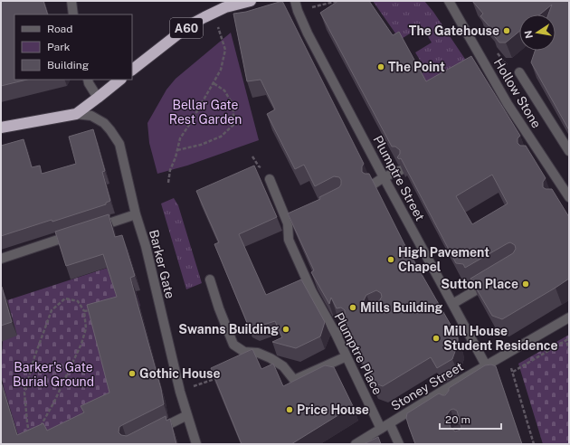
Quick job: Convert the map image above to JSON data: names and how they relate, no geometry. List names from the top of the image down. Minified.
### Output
{"streets":{"highway":["A60"],"street":["Hollow Stone","Plumptre Street","Barker Gate","Plumptre Place","Stoney Street"]},"crossings":[["Plumptre Street","Stoney Street"],["Plumptre Place","Stoney Street"]],"parks":["Bellar Gate Rest Garden","Barker's Gate Burial Ground"],"places":["The Gatehouse","The Point","High Pavement Chapel","Sutton Place","Mills Building","Swanns Building","Mill House Student Residence","Gothic House","Price House"],"legend":["Road","Park","Building"],"scale_bar":"20 m","north":"left"}
